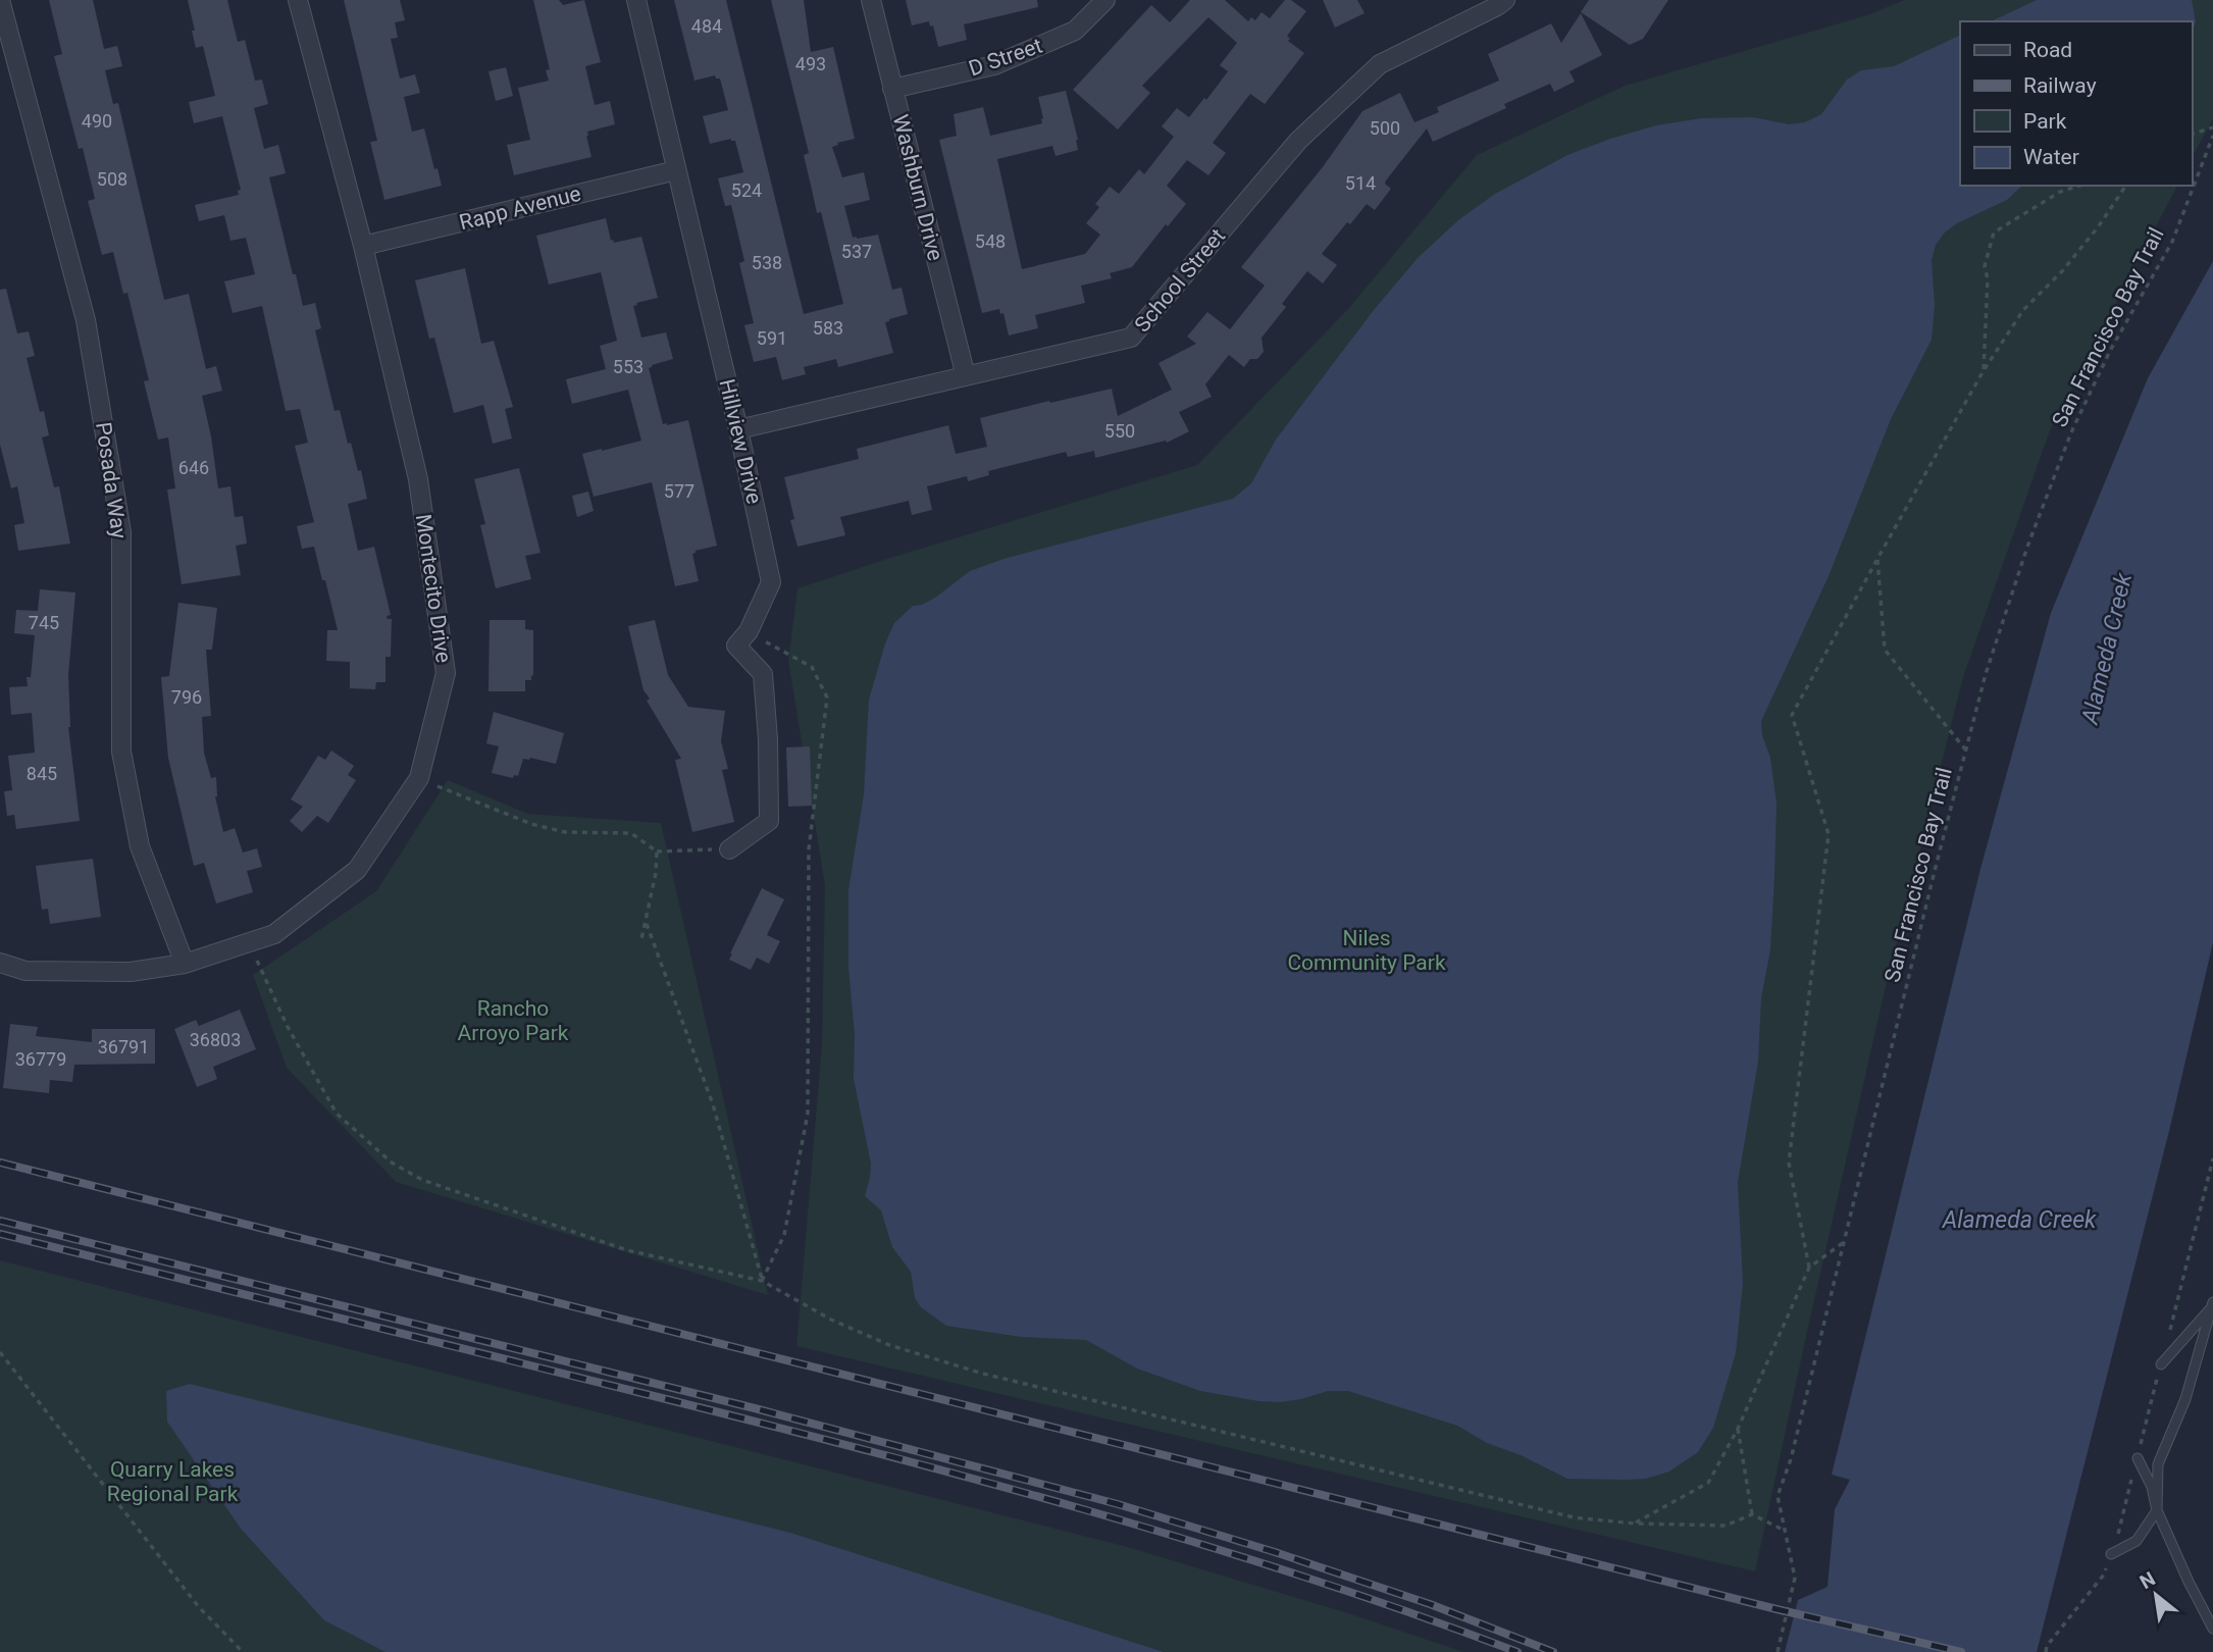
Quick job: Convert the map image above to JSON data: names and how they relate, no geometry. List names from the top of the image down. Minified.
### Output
{"streets":{"street":["D Street","Washburn Drive","Rapp Avenue","School Street","Hillview Drive","Posada Way","Montecito Drive"],"path":["San Francisco Bay Trail"]},"crossings":[["D Street","Washburn Drive"],["Washburn Drive","School Street"],["Rapp Avenue","Hillview Drive"],["Rapp Avenue","Montecito Drive"],["School Street","Hillview Drive"],["Posada Way","Montecito Drive"]],"water":["Alameda Creek"],"parks":["Niles Community Park","Rancho Arroyo Park","Quarry Lakes Regional Park"],"house_numbers":["484","493","490","500","508","514","524","548","537","538","583","591","553","550","646","577","745","796","845","36803","36791","36779"],"legend":["Road","Railway","Park","Water"],"north":"top left"}
